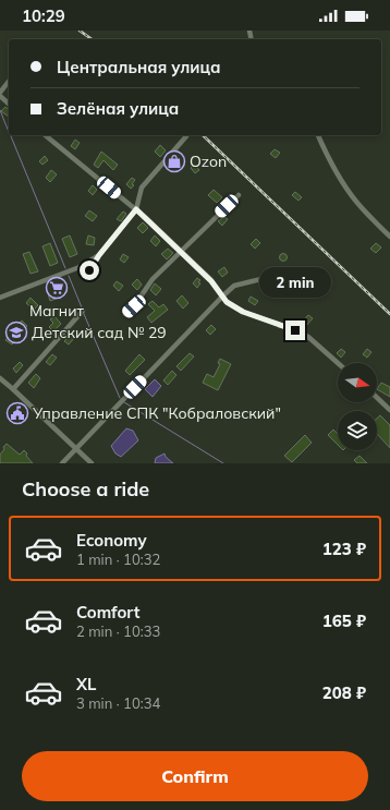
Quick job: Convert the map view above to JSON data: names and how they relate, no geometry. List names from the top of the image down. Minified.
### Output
{"places":{"shop":["Ozon"],"supermarket":["Магнит"],"school or university":["Детский сад № 29"],"public building":["Управление СПК \"Кобраловский\""]},"north":"right","page":{"status":"10:29","banner":["Центральная улица","Зелёная улица"],"bubble":"2 min","heading":"Choose a ride","list":[{"name":"Economy","note":"1 min · 10:32","value":"123 ₽"},{"name":"Comfort","note":"2 min · 10:33","value":"165 ₽"},{"name":"XL","note":"3 min · 10:34","value":"208 ₽"}],"buttons":"Confirm"}}
